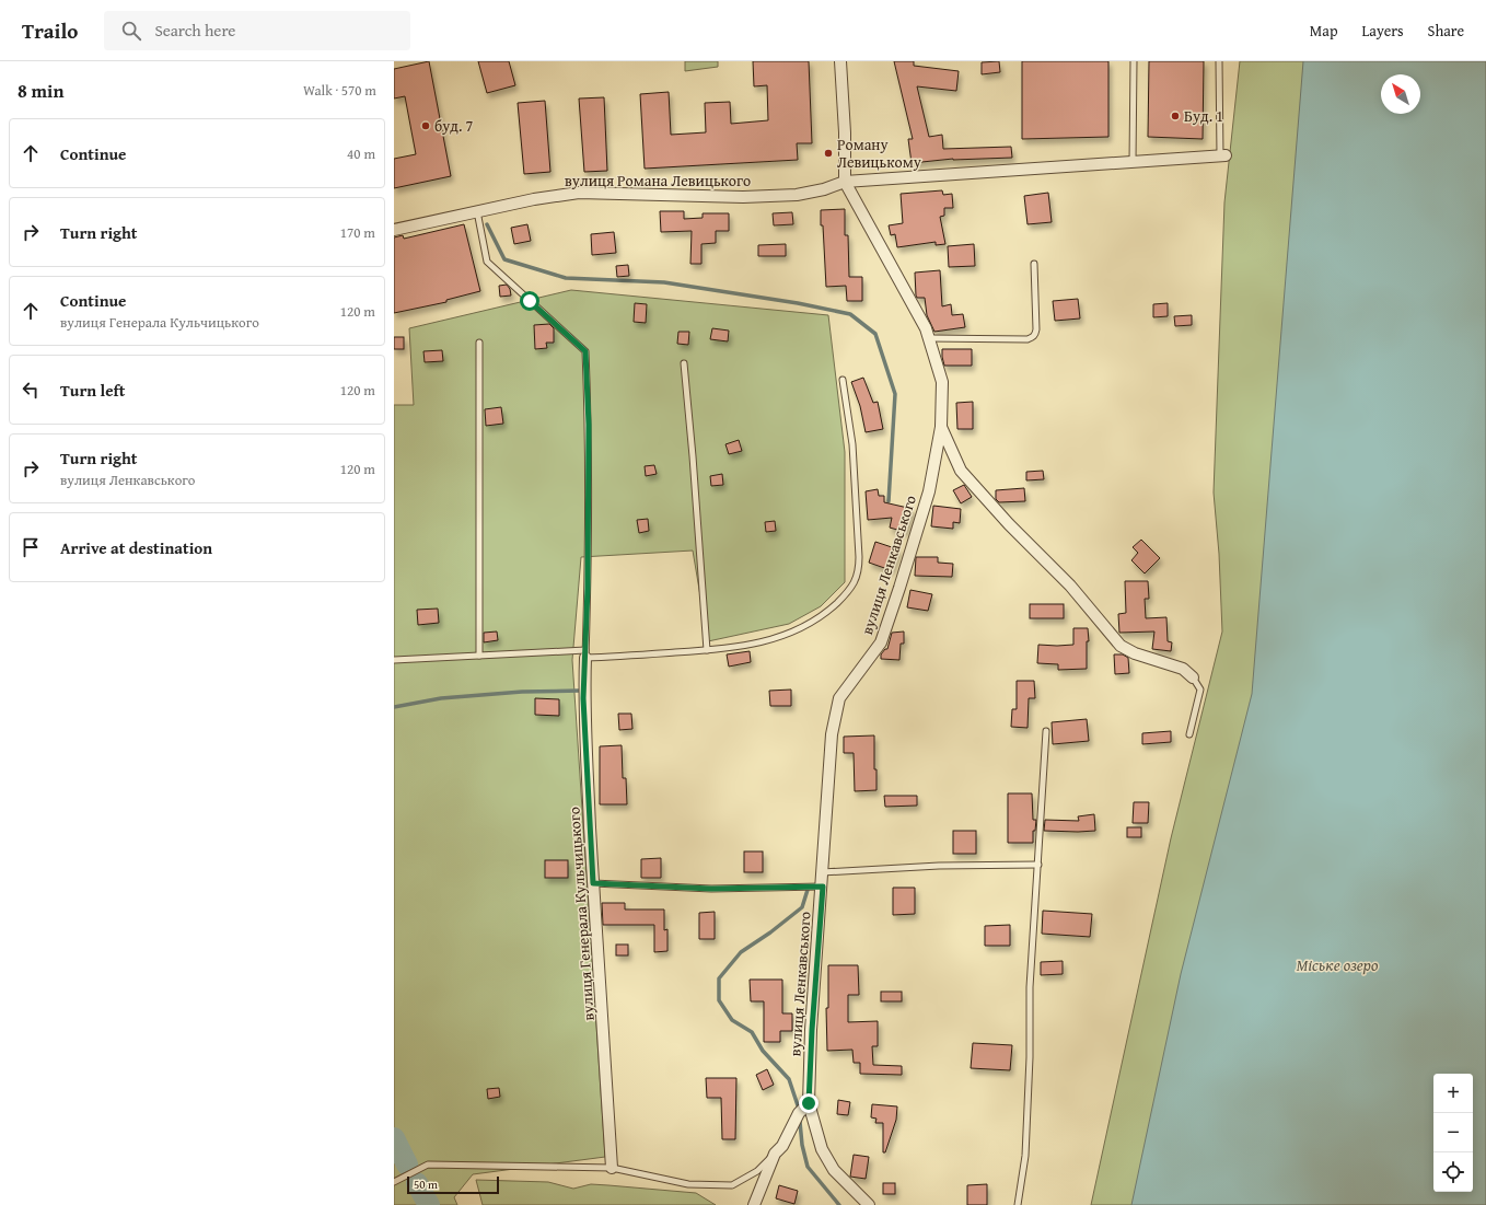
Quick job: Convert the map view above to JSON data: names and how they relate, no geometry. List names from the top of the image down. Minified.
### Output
{"streets":{"street":["вулиця Романа Левицького","вулиця Ленкавського","вулиця Генерала Кульчицького"]},"crossings":[["вулиця Романа Левицького","вулиця Ленкавського"]],"water":["Міське озеро"],"places":["Буд. 1","буд. 7","Роману Левицькому"],"scale_bar":"50 m","north":"top left","page":{"header":"Trailo","search":"Search here","nav":["Map","Layers","Share"],"heading":["8 min","Walk · 570 m"],"list":[["Continue","40 m"],["Turn right","170 m"],["Continue","вулиця Генерала Кульчицького","120 m"],["Turn left","120 m"],["Turn right","вулиця Ленкавського","120 m"],"Arrive at destination"],"map_buttons":["+","−"],"scale":"50 m"}}
